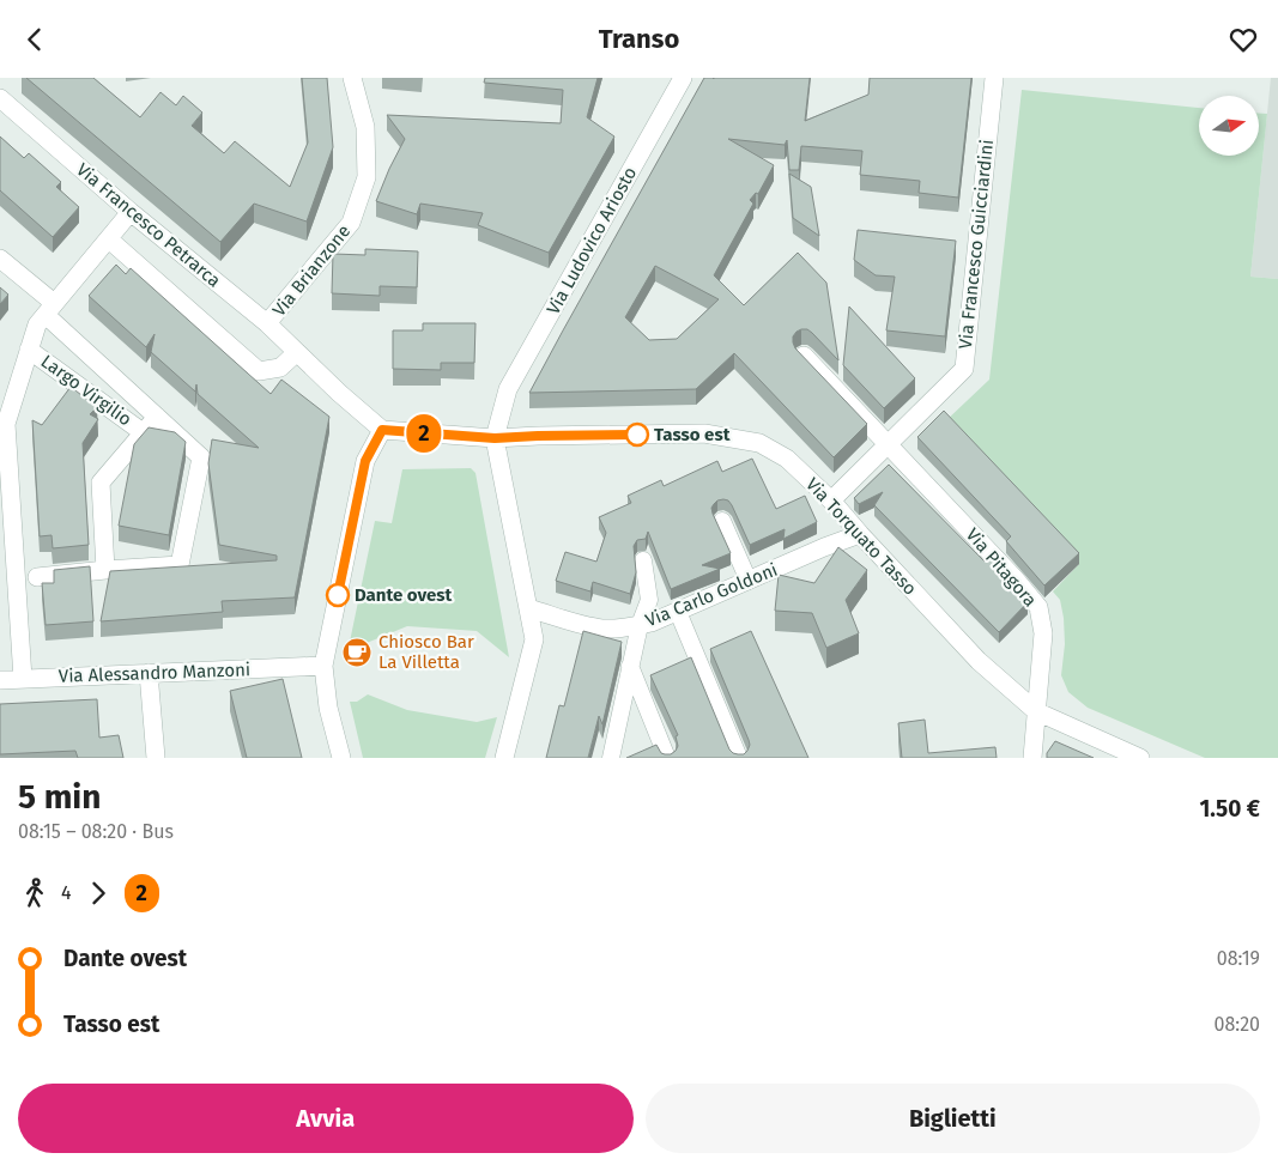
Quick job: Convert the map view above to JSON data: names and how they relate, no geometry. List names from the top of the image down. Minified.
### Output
{"streets":{"street":["Via Francesco Petrarca","Via Ludovico Ariosto","Via Francesco Guicciardini","Via Brianzone","Largo Virgilio","Via Torquato Tasso","Via Pitagora","Via Carlo Goldoni","Via Alessandro Manzoni"]},"crossings":[["Via Francesco Petrarca","Via Brianzone"],["Via Francesco Petrarca","Via Torquato Tasso"],["Via Ludovico Ariosto","Via Torquato Tasso"],["Via Francesco Guicciardini","Via Torquato Tasso"],["Via Francesco Guicciardini","Via Pitagora"],["Via Torquato Tasso","Via Pitagora"],["Via Torquato Tasso","Via Carlo Goldoni"]],"places":{"other":["Tasso est","Dante ovest"],"cafe":["Chiosco Bar La Villetta"]},"lines":["bus line 2"],"north":"right","page":{"header":"Transo","on_map":"2","heading":["5 min","08:15 – 08:20 · Bus","1.50 €"],"legs":["4","2"],"list":[{"name":"Dante ovest","value":"08:19"},{"name":"Tasso est","value":"08:20"}],"buttons":["Avvia","Biglietti"]}}
